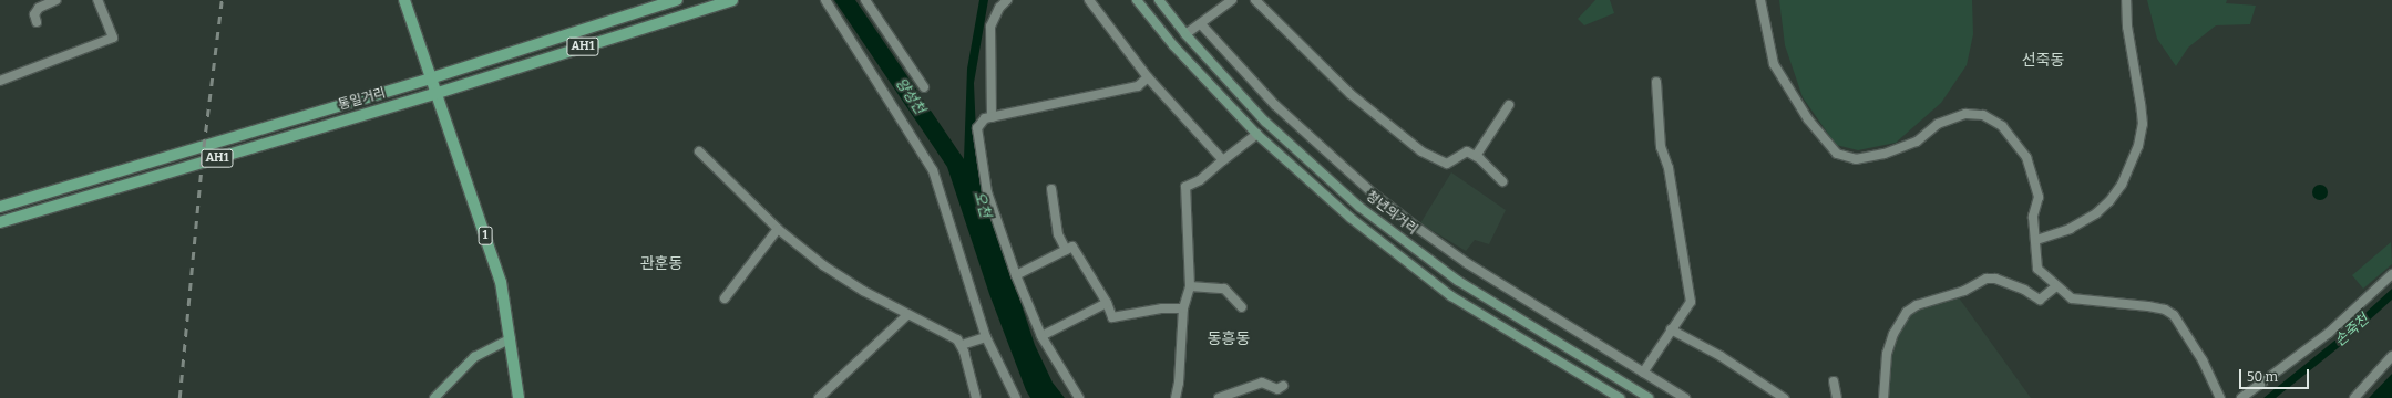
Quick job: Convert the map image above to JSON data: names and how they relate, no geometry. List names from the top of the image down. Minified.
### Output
{"streets":{"main road":["AH1","통일거리","청년의거리","1"]},"crossings":[["통일거리","1"]],"districts":["선죽동","관훈동","동흥동"],"water":["양성천","오천","손죽천"],"scale_bar":"50 m"}
